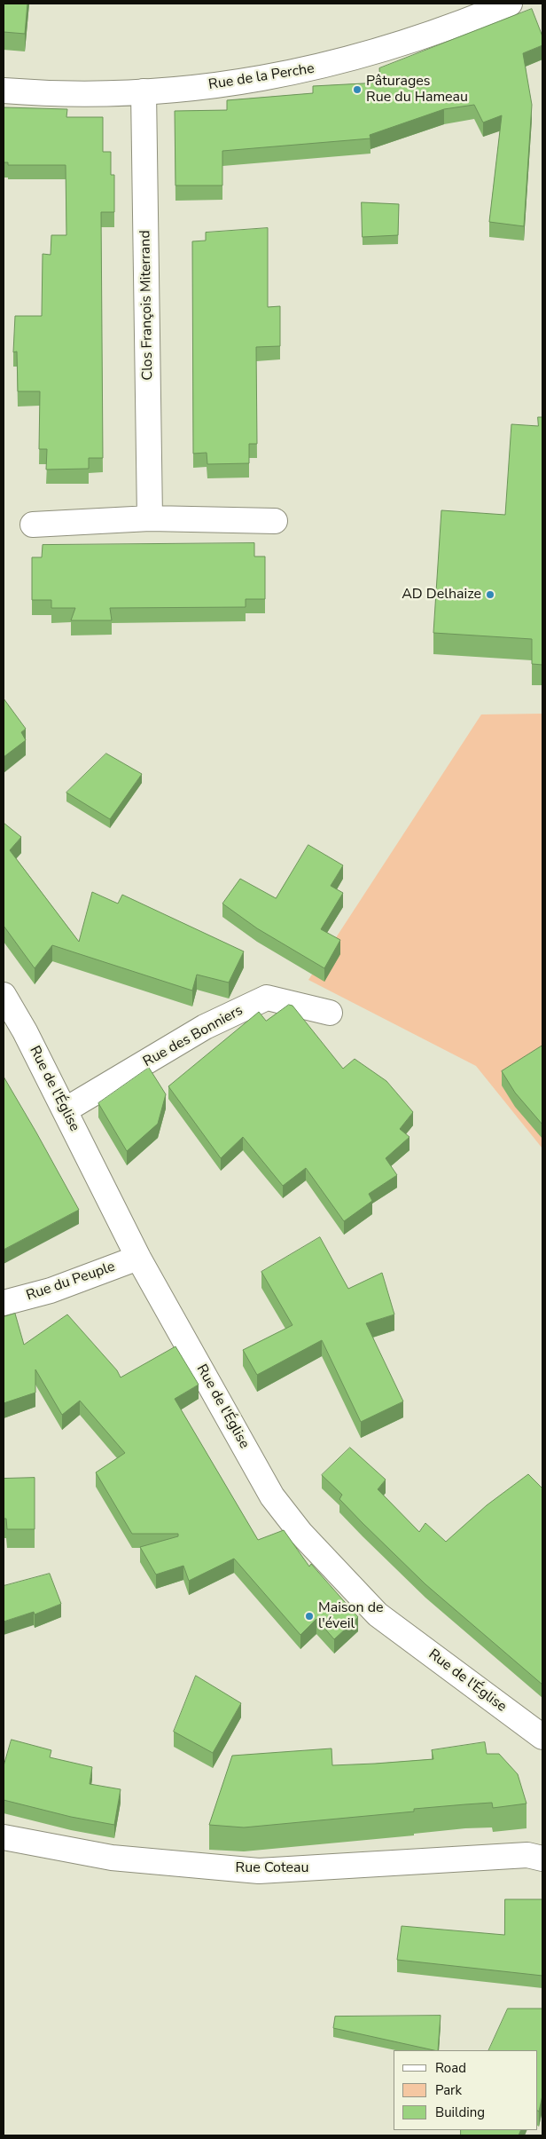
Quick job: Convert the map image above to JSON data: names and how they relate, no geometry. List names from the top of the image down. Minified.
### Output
{"streets":{"street":["Rue de la Perche","Clos François Miterrand","Rue des Bonniers","Rue de l'Église","Rue du Peuple","Rue Coteau"]},"crossings":[["Rue de la Perche","Clos François Miterrand"],["Rue des Bonniers","Rue de l'Église"],["Rue de l'Église","Rue du Peuple"]],"places":["Pâturages Rue du Hameau","AD Delhaize","Maison de l'éveil"],"legend":["Road","Park","Building"]}
